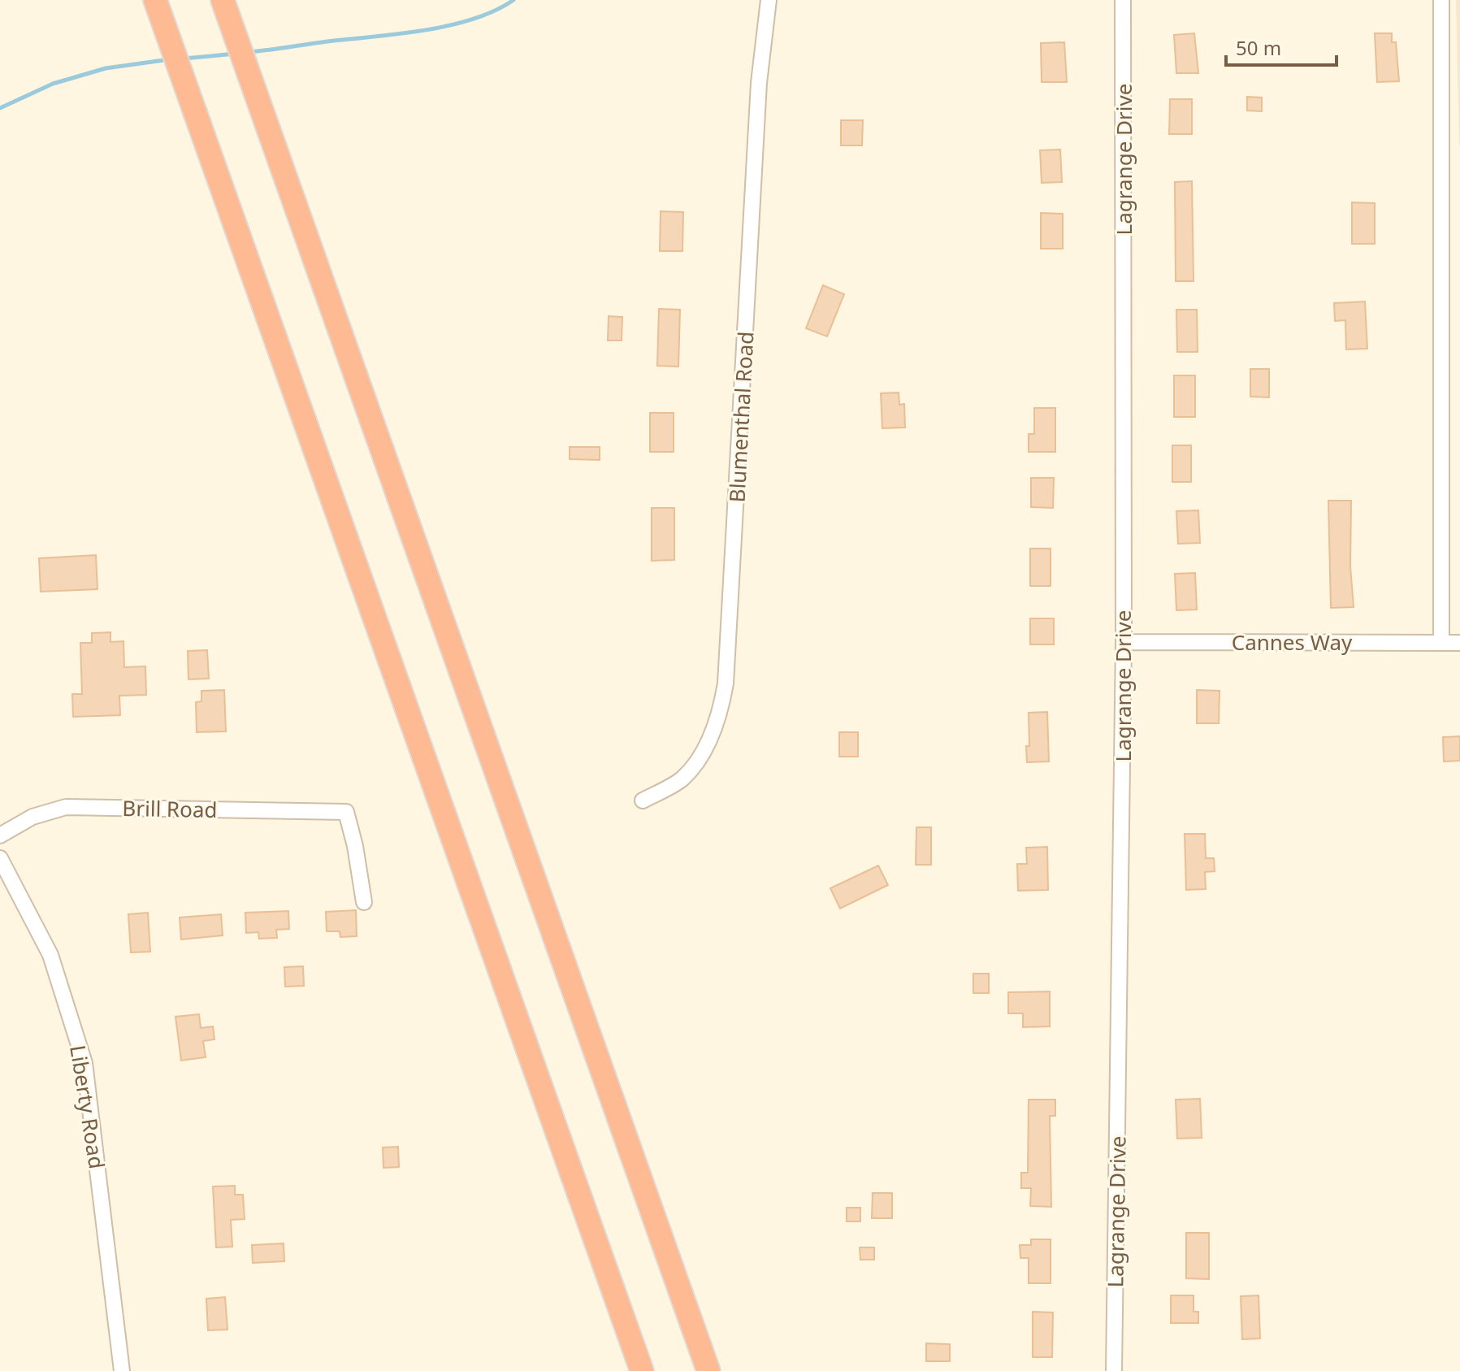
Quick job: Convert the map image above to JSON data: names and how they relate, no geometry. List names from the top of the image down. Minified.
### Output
{"streets":{"street":["Lagrange Drive","Blumenthal Road","Cannes Way","Brill Road","Liberty Road"]},"crossings":[["Lagrange Drive","Cannes Way"]],"scale_bar":"50 m"}
